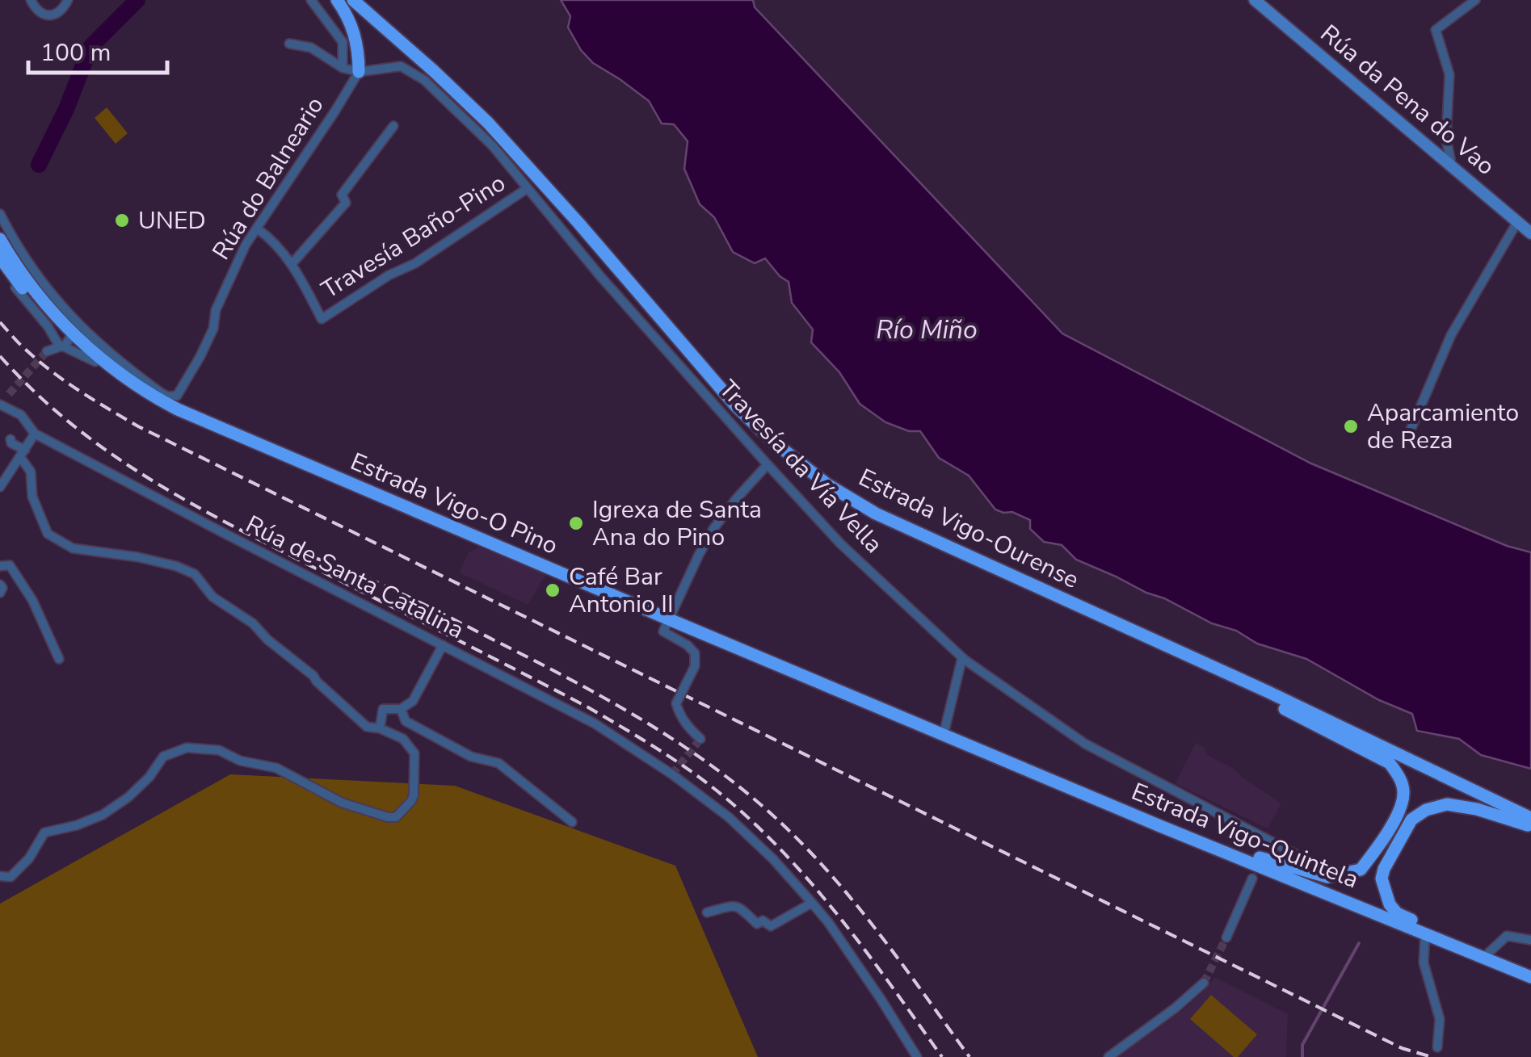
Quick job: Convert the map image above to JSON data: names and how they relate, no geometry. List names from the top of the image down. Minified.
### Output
{"streets":{"highway":["Estrada Vigo-O Pino","Estrada Vigo-Ourense","Estrada Vigo-Quintela"],"main road":["Rúa da Pena do Vao"],"street":["Rúa do Balneario","Travesía Baño-Pino","Travesía da Vía Vella","Rúa de Santa Catalina"]},"crossings":[["Rúa do Balneario","Travesía da Vía Vella"],["Rúa do Balneario","Estrada Vigo-O Pino"],["Travesía Baño-Pino","Travesía da Vía Vella"],["Estrada Vigo-O Pino","Estrada Vigo-Quintela"]],"water":["Río Miño"],"places":["UNED","Aparcamiento de Reza","Igrexa de Santa Ana do Pino","Café Bar Antonio II"],"scale_bar":"100 m"}
